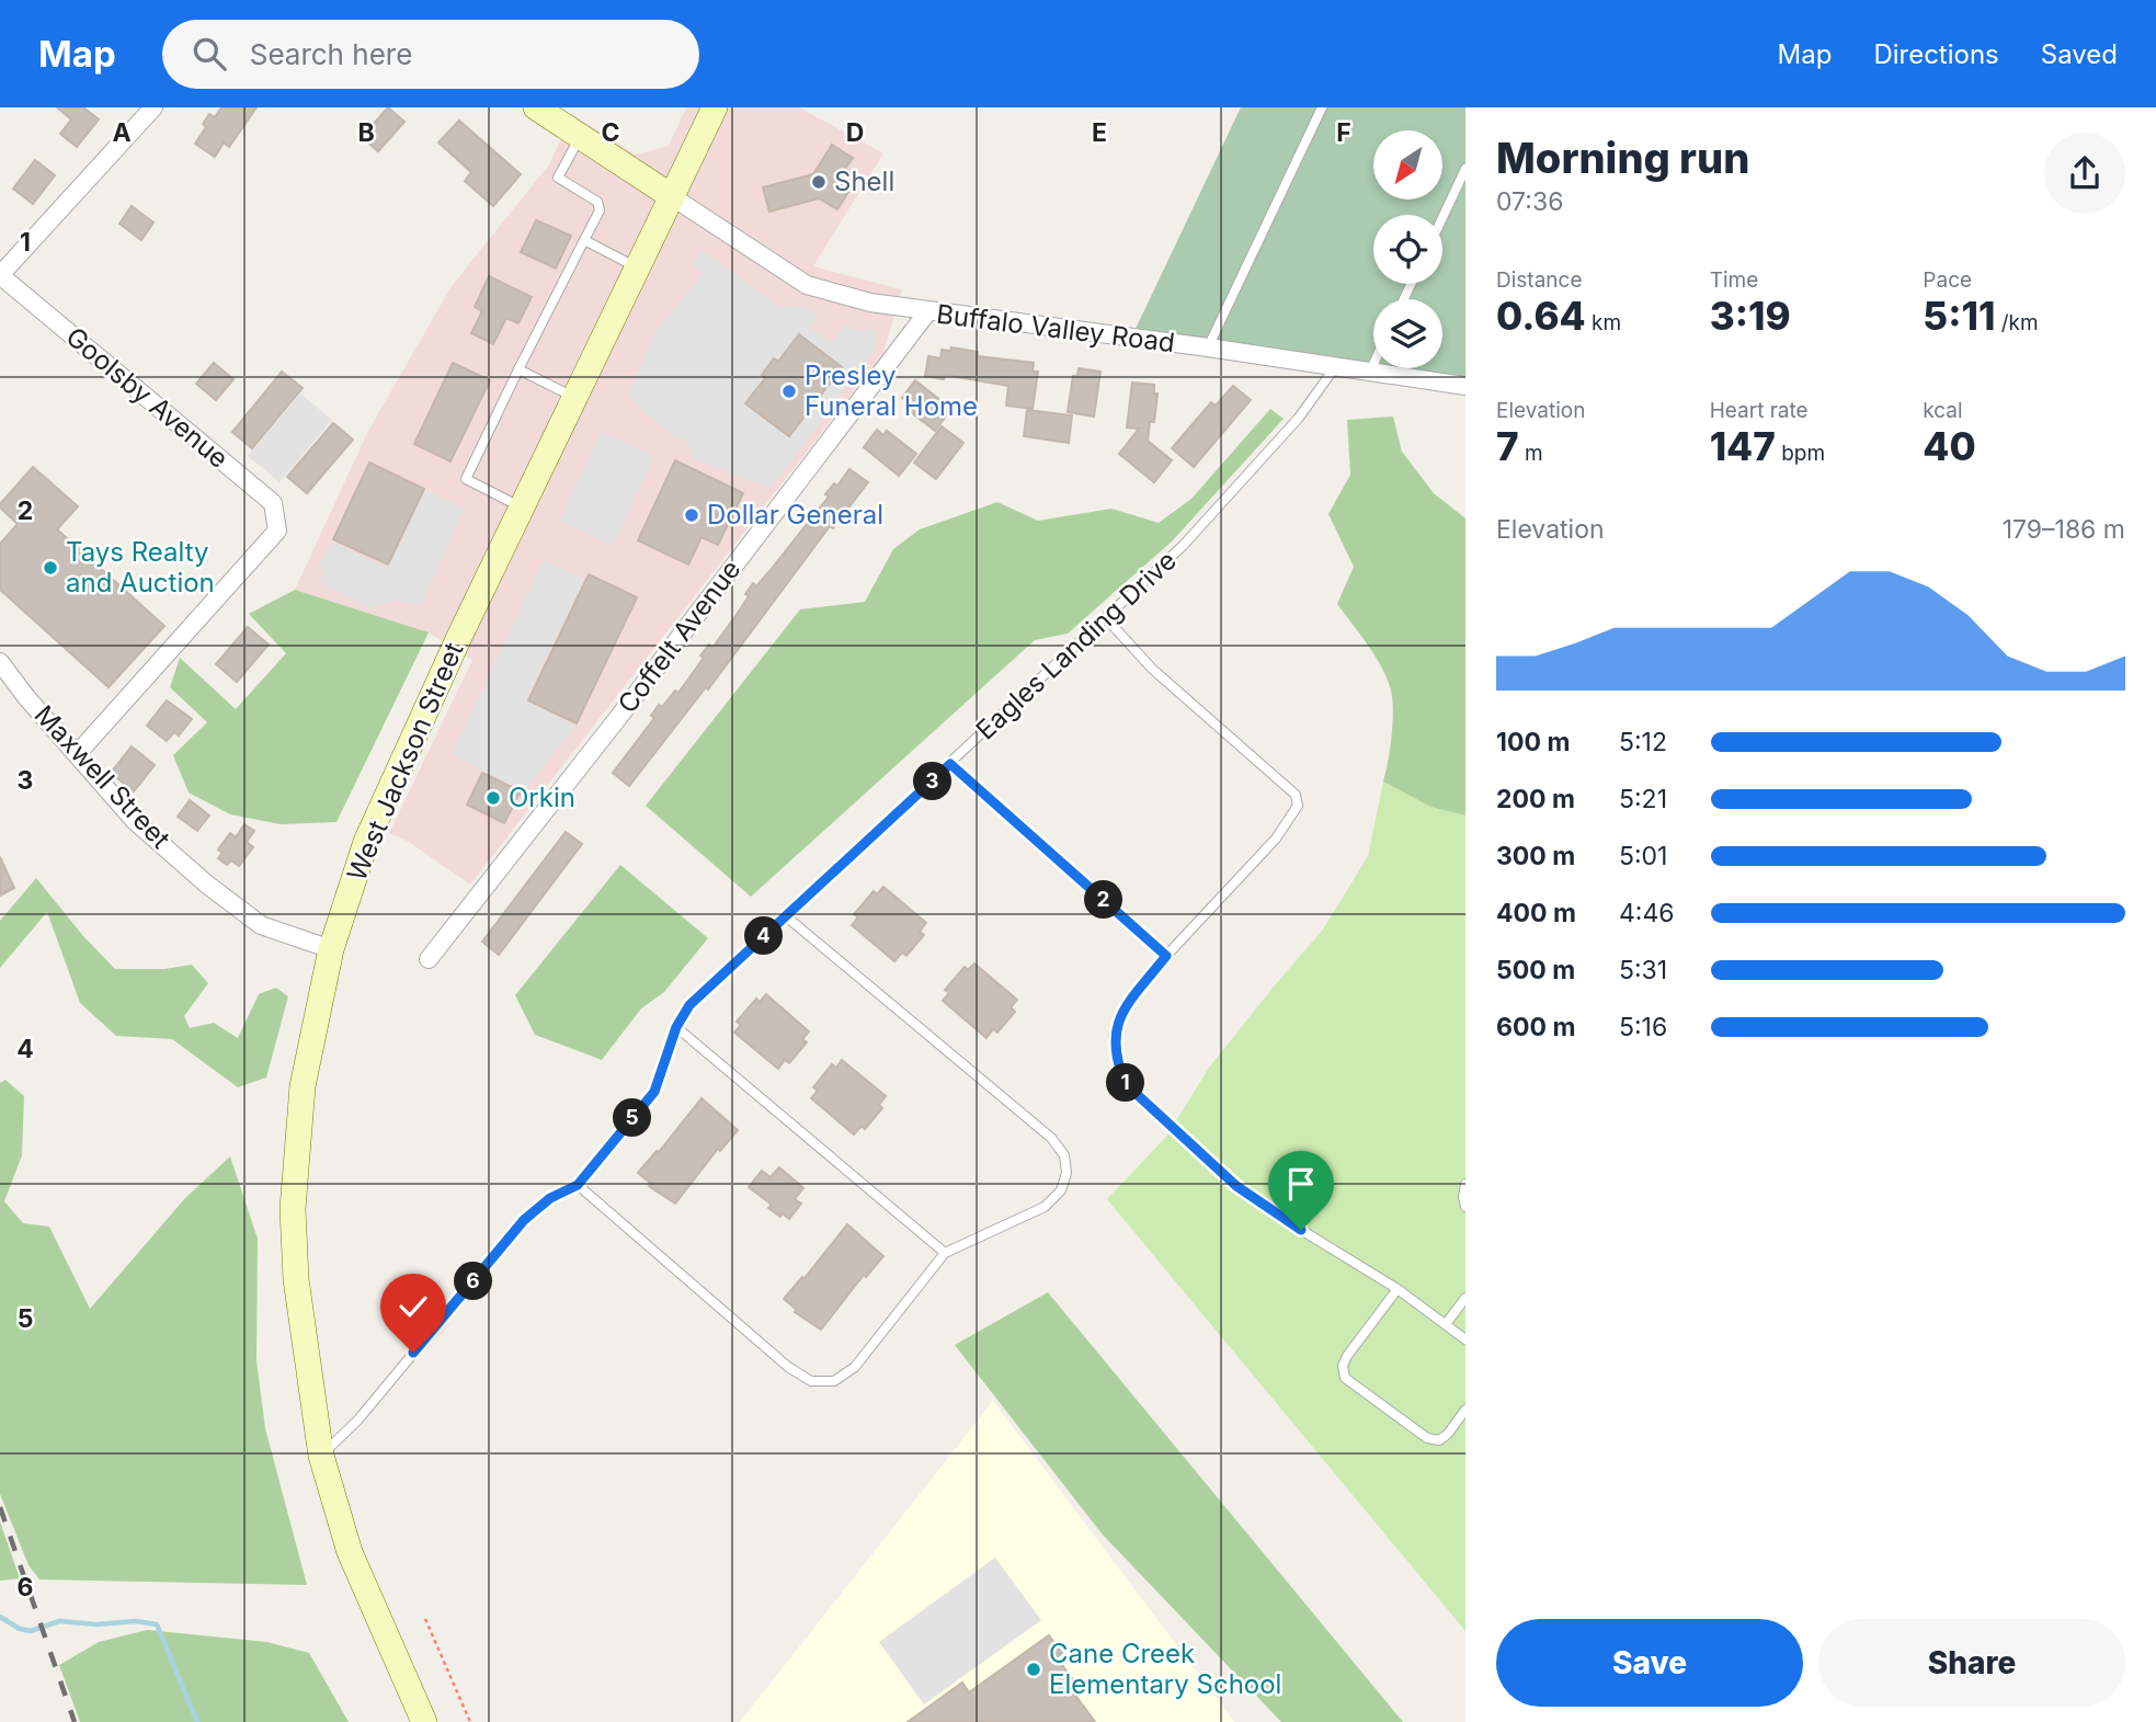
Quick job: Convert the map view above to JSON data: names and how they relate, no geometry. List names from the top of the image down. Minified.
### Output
{"streets":{"street":["Buffalo Valley Road","Goolsby Avenue","Coffelt Avenue","West Jackson Street","Maxwell Street"],"lane":["Eagles Landing Drive"]},"crossings":[["Buffalo Valley Road","Coffelt Avenue"],["Buffalo Valley Road","Eagles Landing Drive"],["Buffalo Valley Road","West Jackson Street"],["Goolsby Avenue","Maxwell Street"],["Eagles Landing Drive","West Jackson Street"],["West Jackson Street","Maxwell Street"]],"places":["Shell","Presley Funeral Home","Dollar General","Tays Realty and Auction","Orkin","Cane Creek Elementary School"],"north":"bottom left","page":{"header":"Map","search":"Search here","nav":["Map","Directions","Saved"],"heading":["Morning run","07:36"],"stats":[["Distance","0.64 km"],["Time","3:19"],["Pace","5:11 /km"],["Elevation","7 m"],["Heart rate","147 bpm"],["kcal","40"]],"chart":["Elevation","179–186 m"],"list":[{"name":"100 m","note":"5:12"},{"name":"200 m","note":"5:21"},{"name":"300 m","note":"5:01"},{"name":"400 m","note":"4:46"},{"name":"500 m","note":"5:31"},{"name":"600 m","note":"5:16"}],"pins":["3","2","4","1","5","6"],"buttons":["Save","Share"]},"grid":{"columns":["A","B","C","D","E","F"],"rows":["1","2","3","4","5","6"]}}
